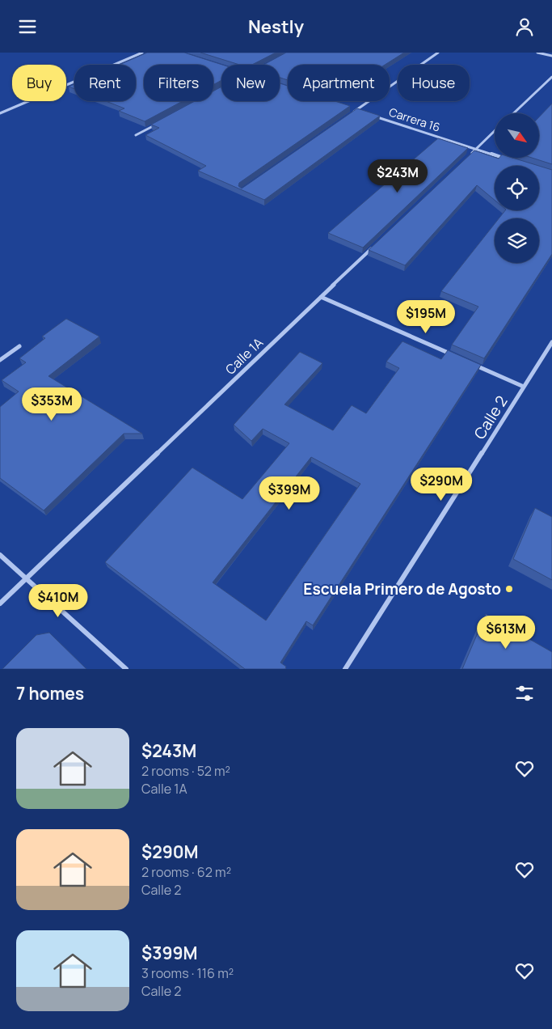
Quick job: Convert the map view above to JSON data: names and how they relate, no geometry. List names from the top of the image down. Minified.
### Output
{"streets":{"street":["Carrera 16","Calle 1A","Calle 2"]},"places":["Escuela Primero de Agosto"],"north":"bottom right","page":{"header":"Nestly","chip":["Buy","Rent","Filters","New","Apartment","House"],"price":["$243M","$195M","$353M","$290M","$399M","$410M","$613M"],"heading":"7 homes","list":[{"name":"$243M","note":"2 rooms · 52 m² · Calle 1A"},{"name":"$290M","note":"2 rooms · 62 m² · Calle 2"},{"name":"$399M","note":"3 rooms · 116 m² · Calle 2"}]}}
